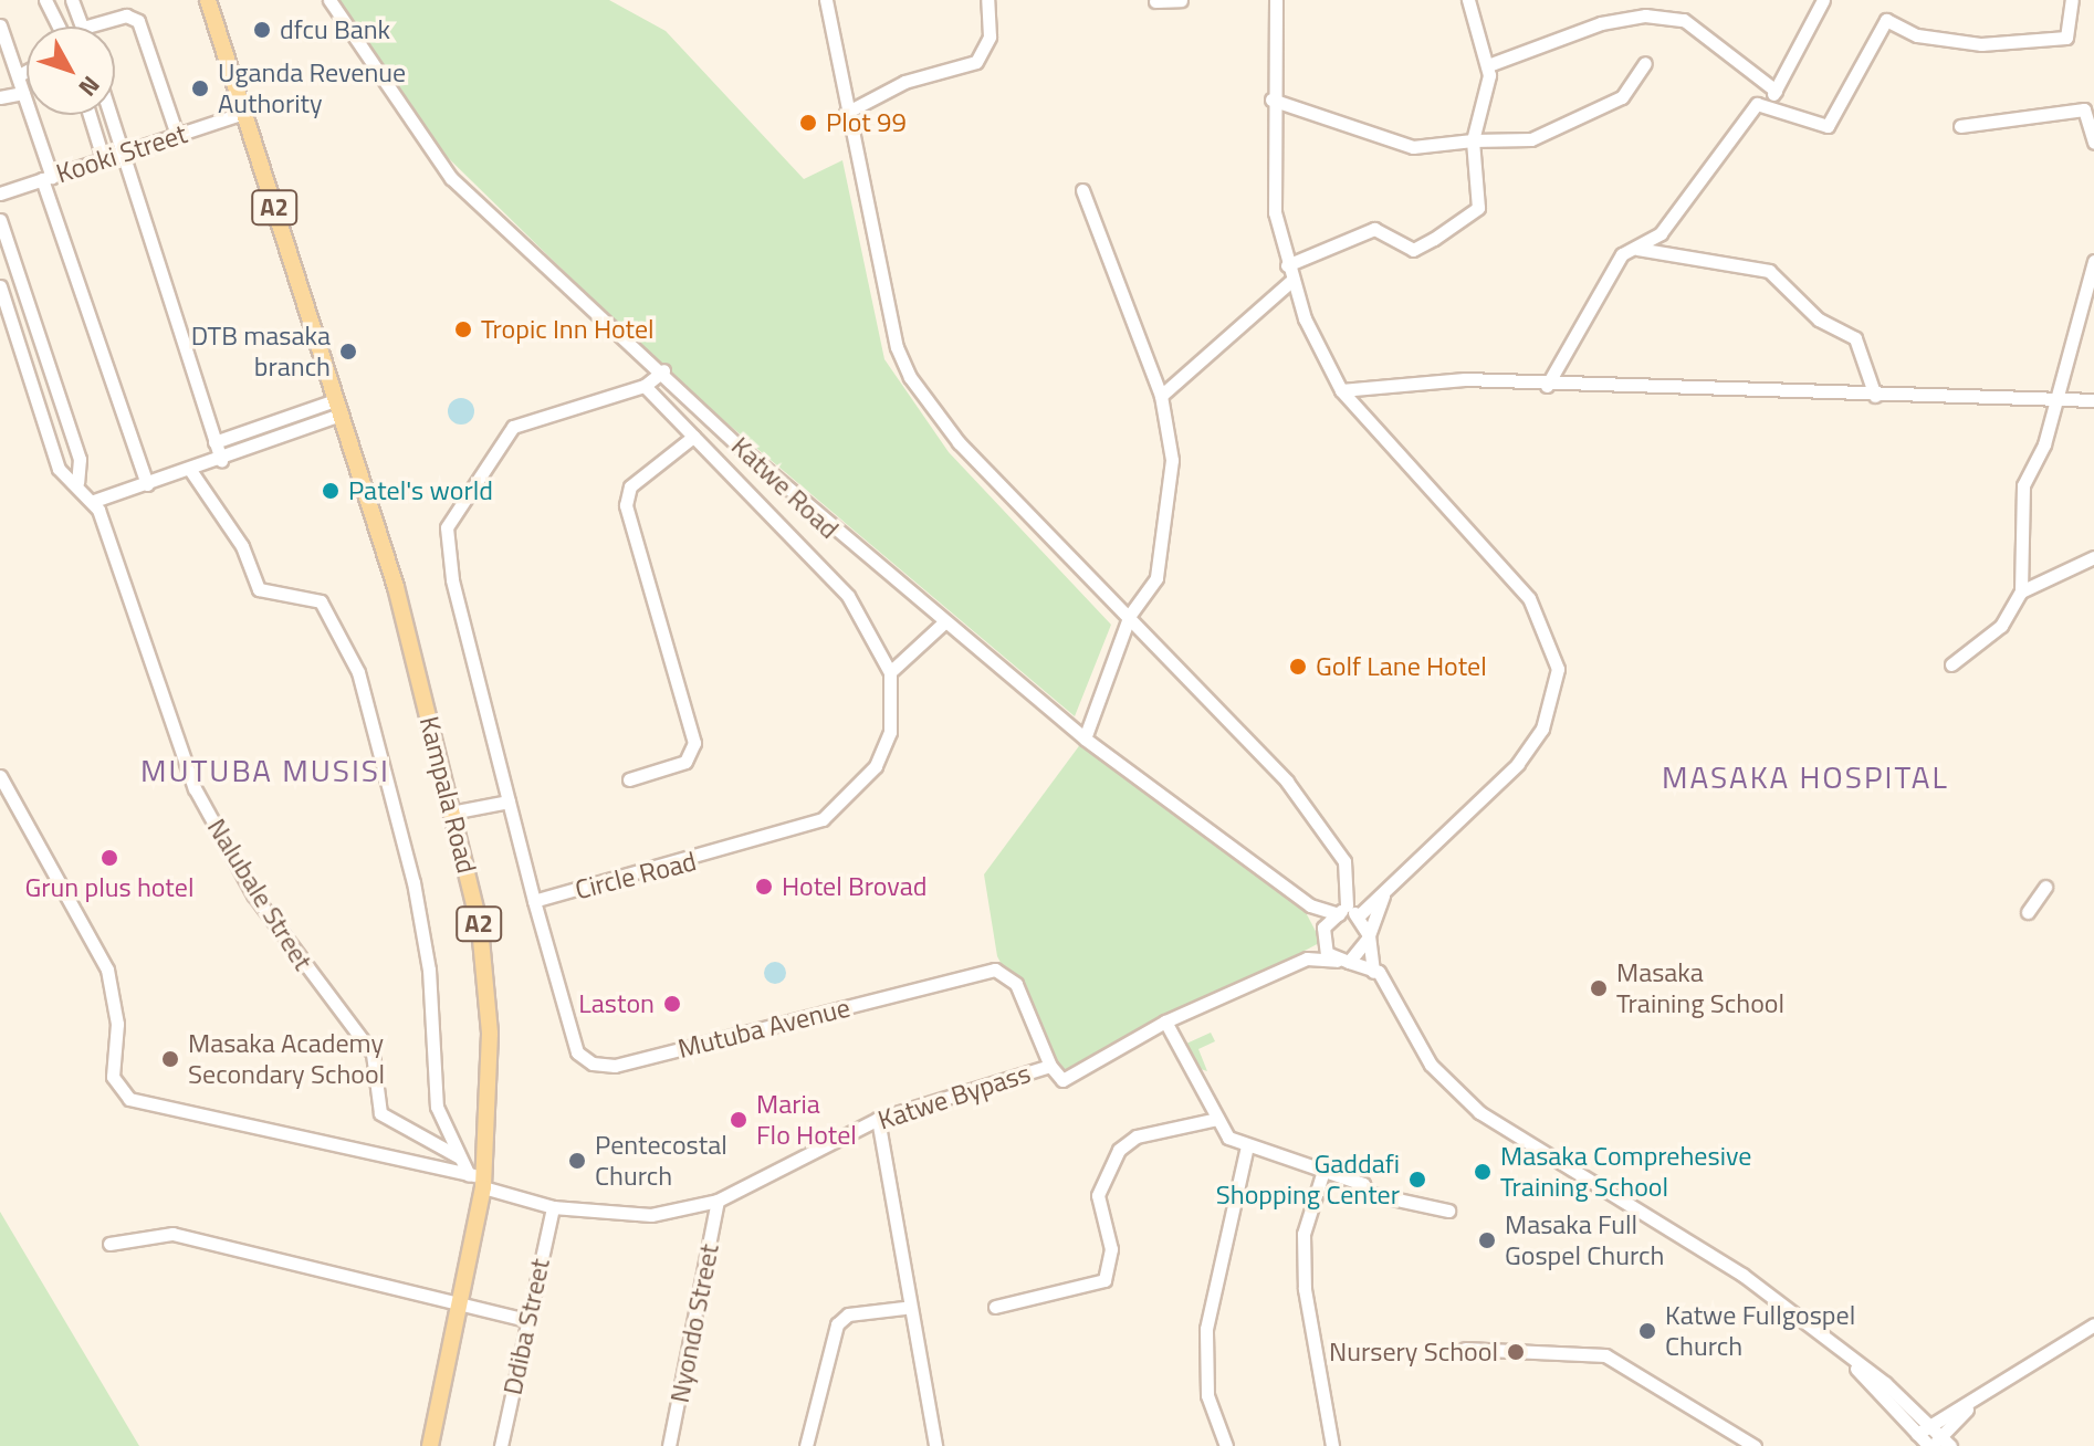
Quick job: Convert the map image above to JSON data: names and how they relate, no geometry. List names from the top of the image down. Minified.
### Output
{"streets":{"main road":["A2","Kampala Road"],"street":["Kooki Street","Katwe Road","Circle Road","Nalubale Street","Mutuba Avenue","Katwe Bypass","Nyondo Street","Ddiba Street"]},"crossings":[["Kooki Street","A2"],["A2","Kampala Road"],["Katwe Road","Katwe Bypass"],["Kampala Road","Katwe Bypass"],["Circle Road","Mutuba Avenue"],["Mutuba Avenue","Katwe Bypass"],["Katwe Bypass","Nyondo Street"],["Katwe Bypass","Ddiba Street"]],"districts":["MUTUBA MUSISI","MASAKA HOSPITAL"],"places":["dfcu Bank","Uganda Revenue Authority","Plot 99","Tropic Inn Hotel","DTB masaka branch","Patel's world","Golf Lane Hotel","Grun plus hotel","Hotel Brovad","Masaka Training School","Laston","Masaka Academy Secondary School","Maria Flo Hotel","Pentecostal Church","Masaka Comprehesive Training School","Gaddafi Shopping Center","Masaka Full Gospel Church","Katwe Fullgospel Church","Nursery School"],"north":"bottom right"}
